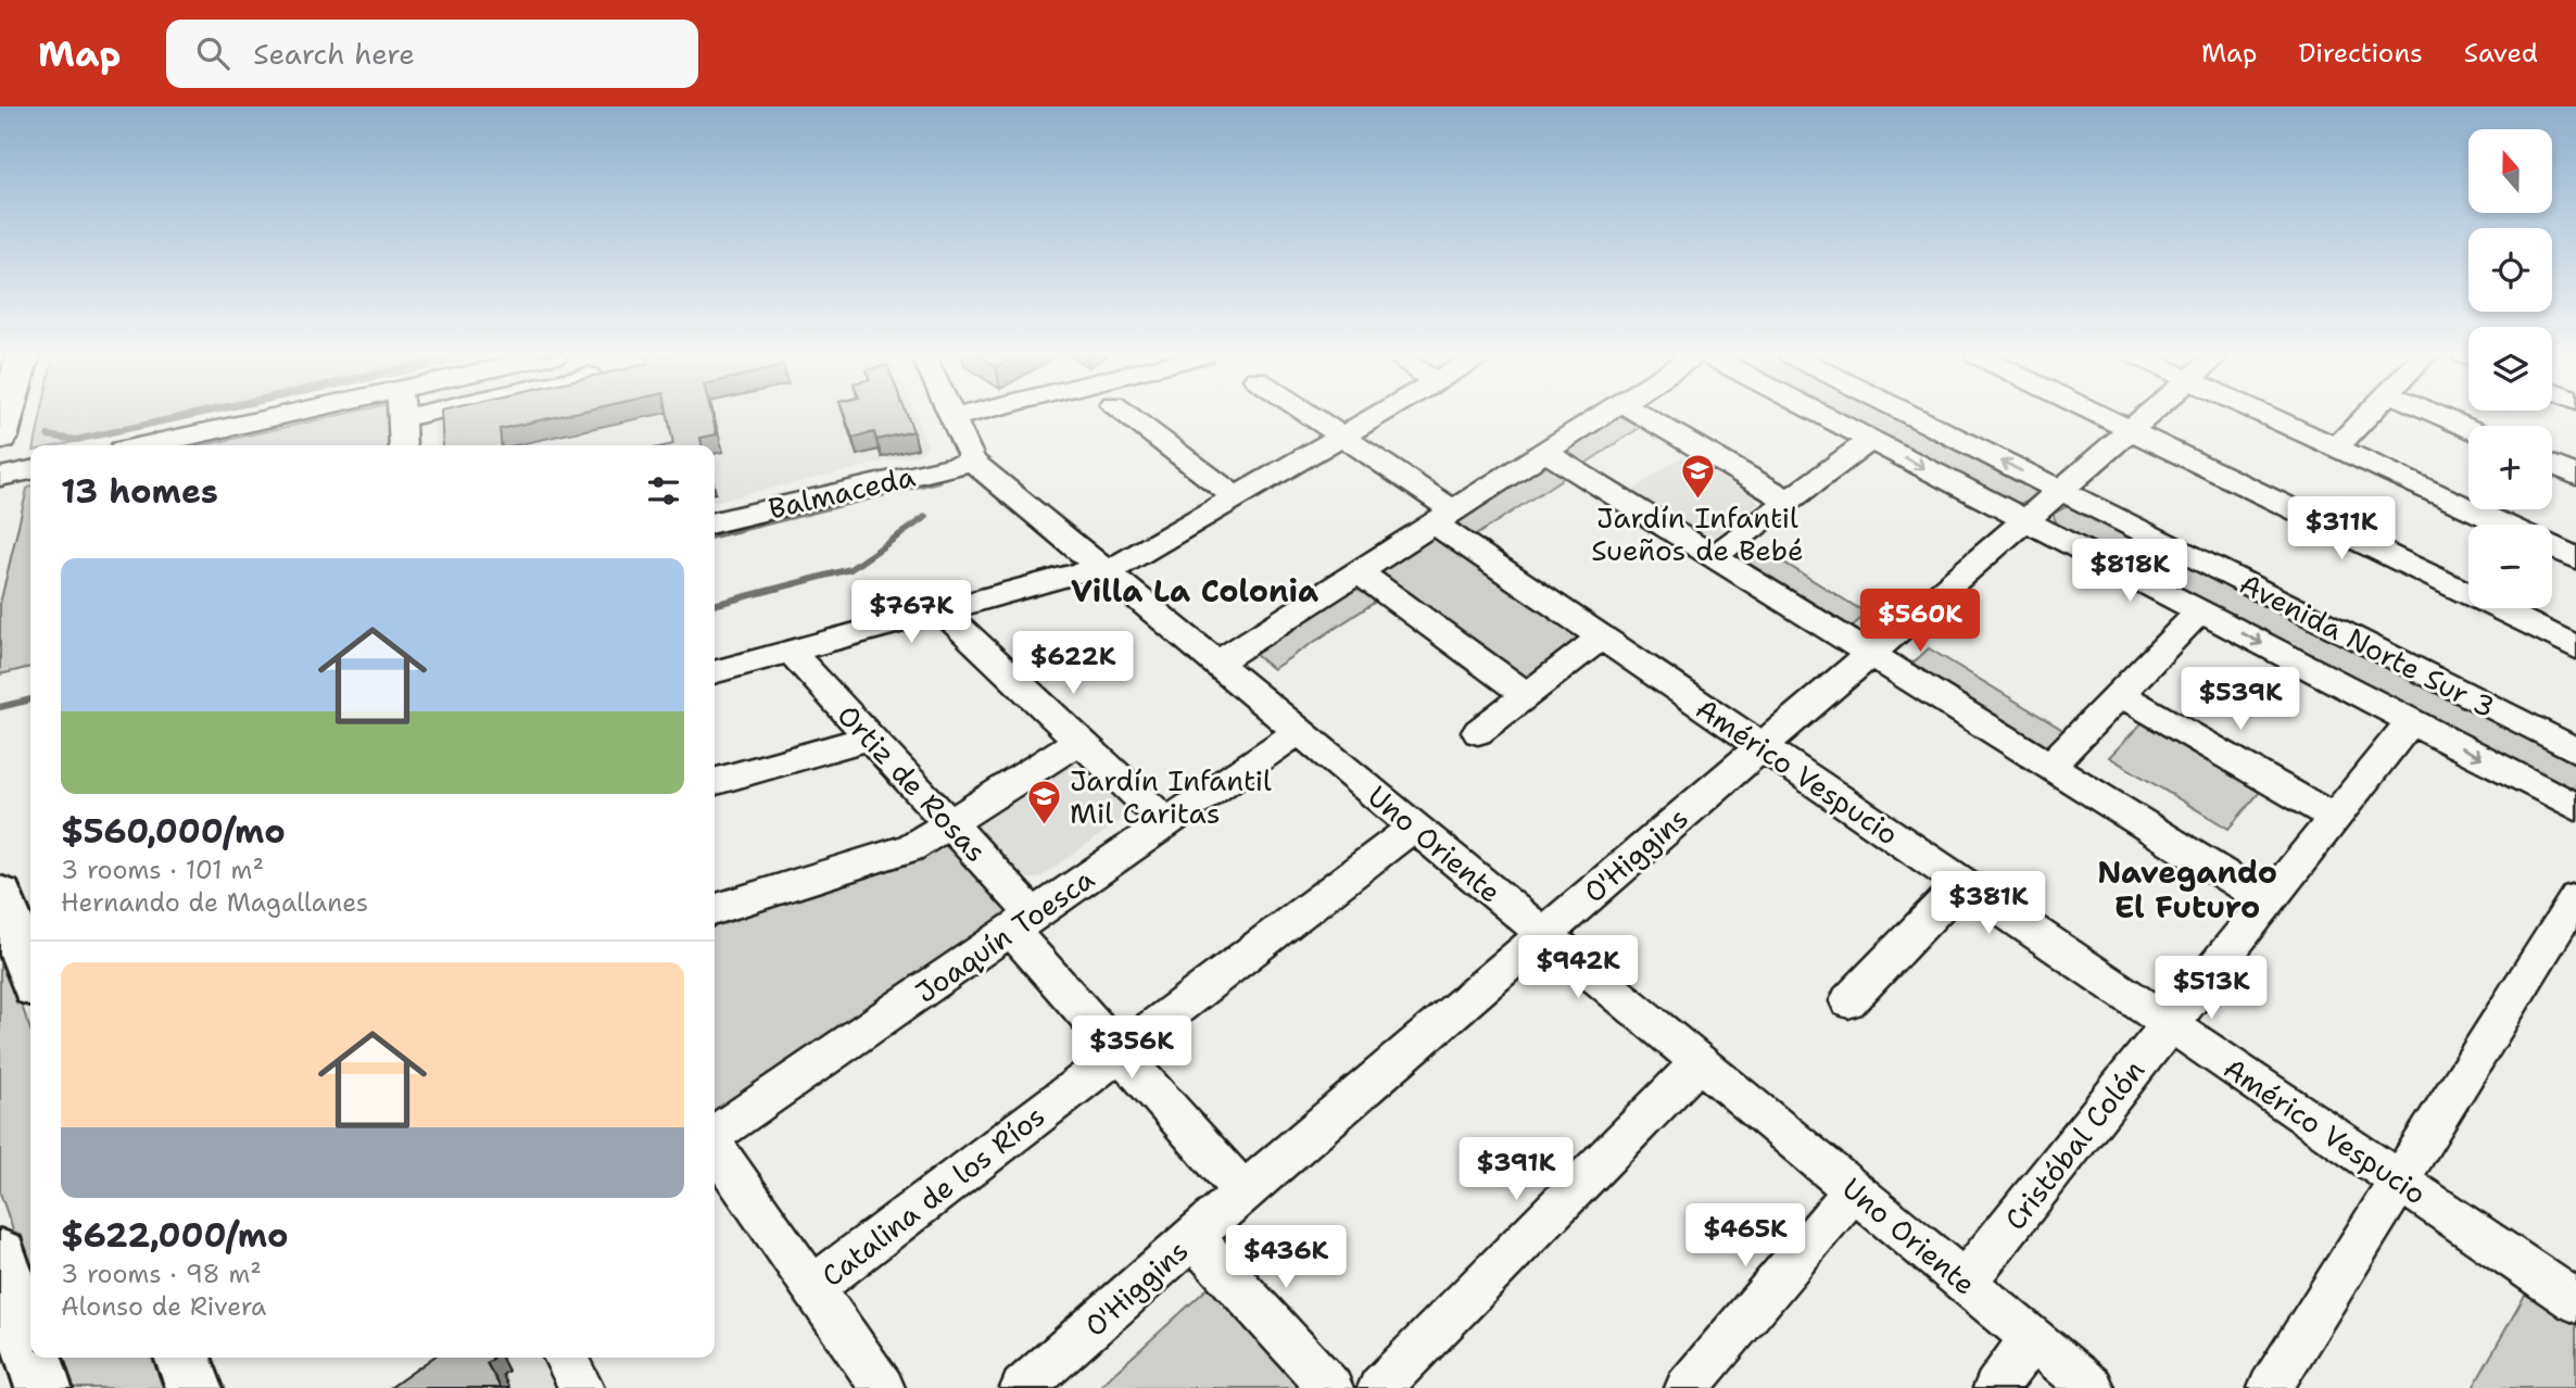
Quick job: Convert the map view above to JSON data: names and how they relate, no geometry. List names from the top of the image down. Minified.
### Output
{"streets":{"street":["Balmaceda","Avenida Norte Sur 3","Américo Vespucio","Ortiz de Rosas","Uno Oriente","O'Higgins","Joaquín Toesca","Cristóbal Colón","Catalina de los Ríos"]},"crossings":[["Balmaceda","Uno Oriente"],["Avenida Norte Sur 3","O'Higgins"],["Avenida Norte Sur 3","Cristóbal Colón"],["Américo Vespucio","O'Higgins"],["Américo Vespucio","Cristóbal Colón"],["Ortiz de Rosas","O'Higgins"],["Ortiz de Rosas","Joaquín Toesca"],["Ortiz de Rosas","Catalina de los Ríos"],["Uno Oriente","O'Higgins"],["Uno Oriente","Joaquín Toesca"],["Uno Oriente","Cristóbal Colón"],["Uno Oriente","Catalina de los Ríos"]],"districts":["Villa La Colonia","Navegando El Futuro"],"places":{"school or university":["Jardín Infantil Sueños de Bebé","Jardín Infantil Mil Caritas"]},"north":"top","page":{"header":"Map","search":"Search here","nav":["Map","Directions","Saved"],"map_buttons":["+","−"],"heading":"13 homes","price":["$311K","$818K","$767K","$560K","$622K","$539K","$381K","$942K","$513K","$356K","$391K","$465K","$436K"],"list":[{"name":"$560,000/mo","note":"3 rooms · 101 m² · Hernando de Magallanes"},{"name":"$622,000/mo","note":"3 rooms · 98 m² · Alonso de Rivera"}]}}
